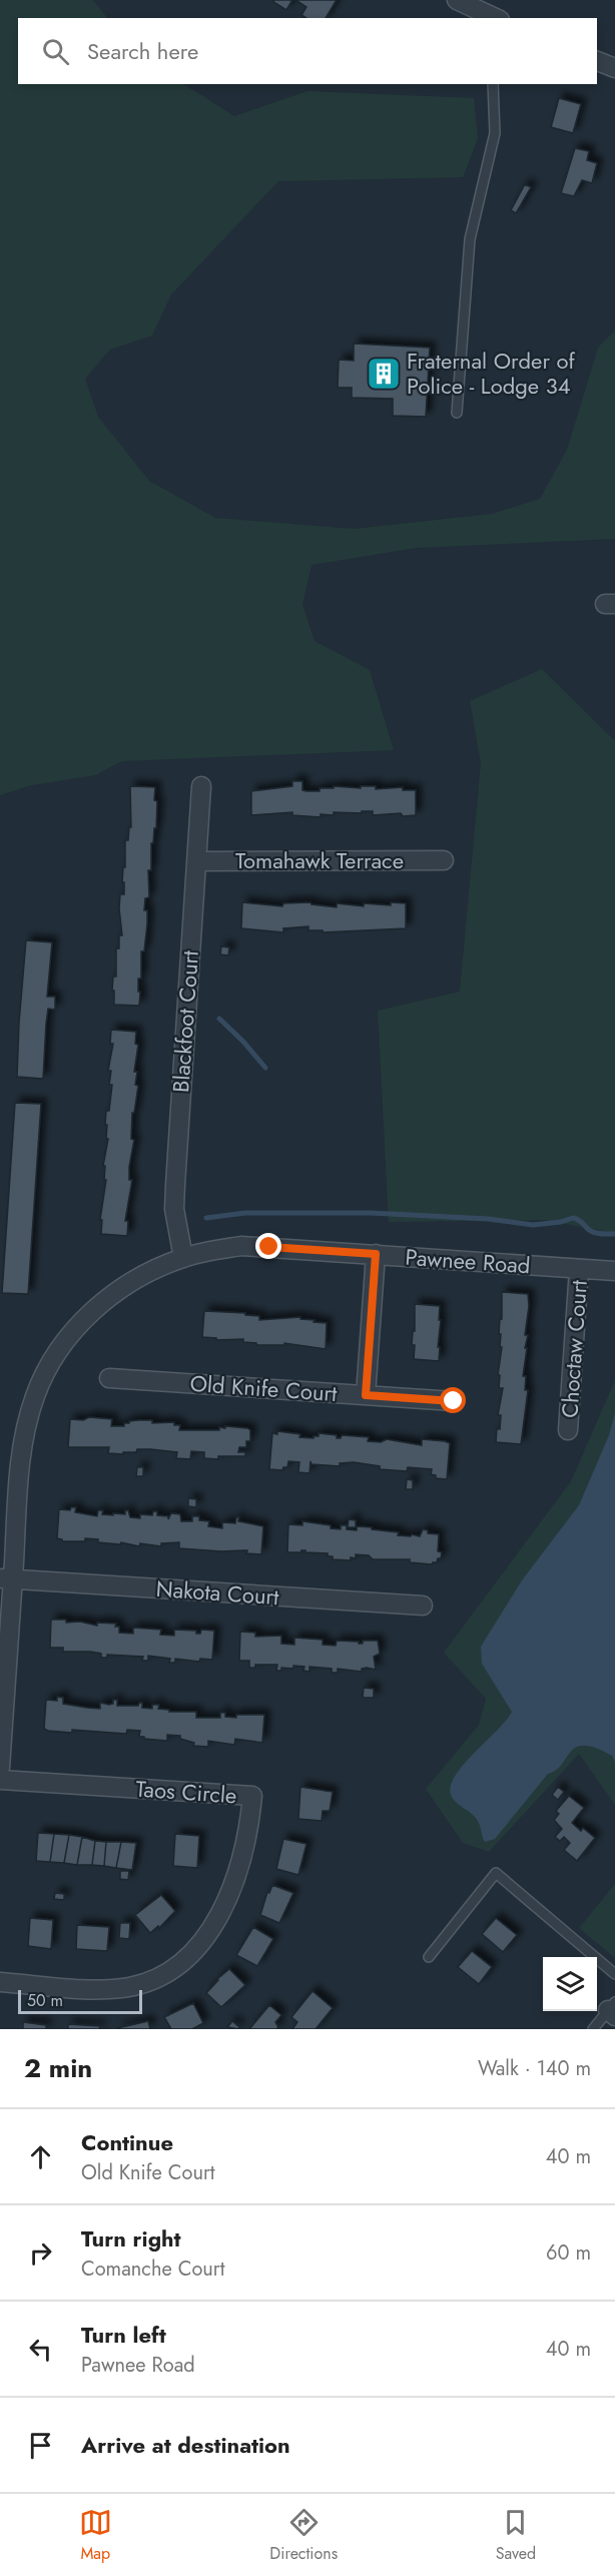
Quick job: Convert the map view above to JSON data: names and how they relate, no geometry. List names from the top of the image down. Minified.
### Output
{"streets":{"street":["Tomahawk Terrace","Blackfoot Court","Pawnee Road","Choctaw Court","Old Knife Court","Nakota Court","Taos Circle"]},"crossings":[["Tomahawk Terrace","Blackfoot Court"],["Blackfoot Court","Pawnee Road"],["Pawnee Road","Choctaw Court"],["Pawnee Road","Nakota Court"]],"places":{"building":["Fraternal Order of Police - Lodge 34"]},"scale_bar":"50 m","page":{"search":"Search here","scale":"50 m","heading":["2 min","Walk · 140 m"],"list":[["Continue","Old Knife Court","40 m"],["Turn right","Comanche Court","60 m"],["Turn left","Pawnee Road","40 m"],"Arrive at destination"],"nav":["Map","Directions","Saved"]}}
